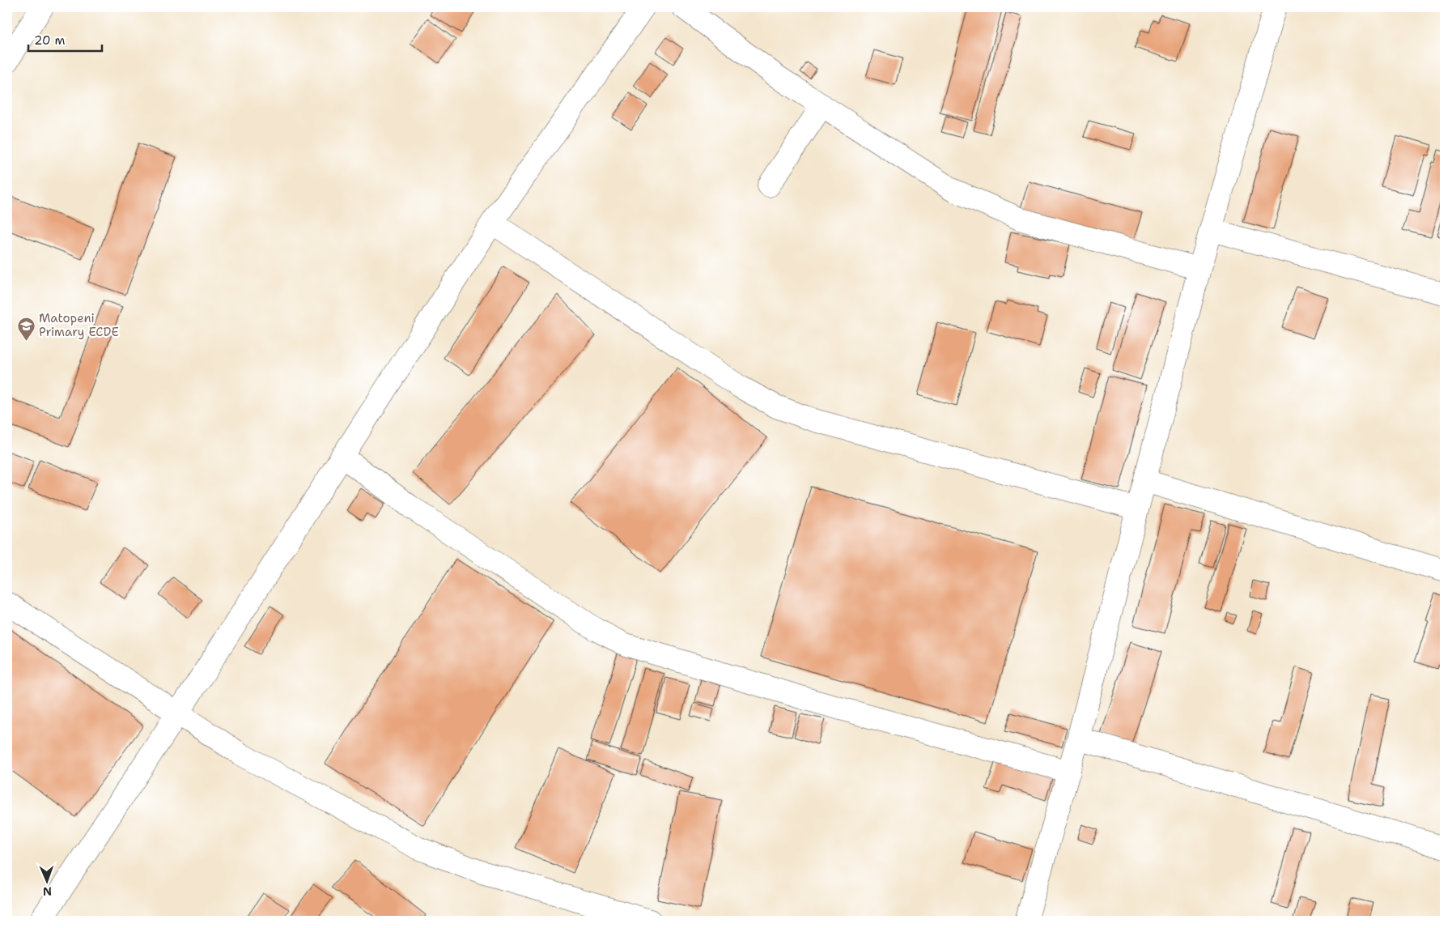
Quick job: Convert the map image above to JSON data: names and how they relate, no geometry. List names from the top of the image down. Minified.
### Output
{"places":{"school or university":["Matopeni Primary ECDE"]},"scale_bar":"20 m","north":"bottom"}
